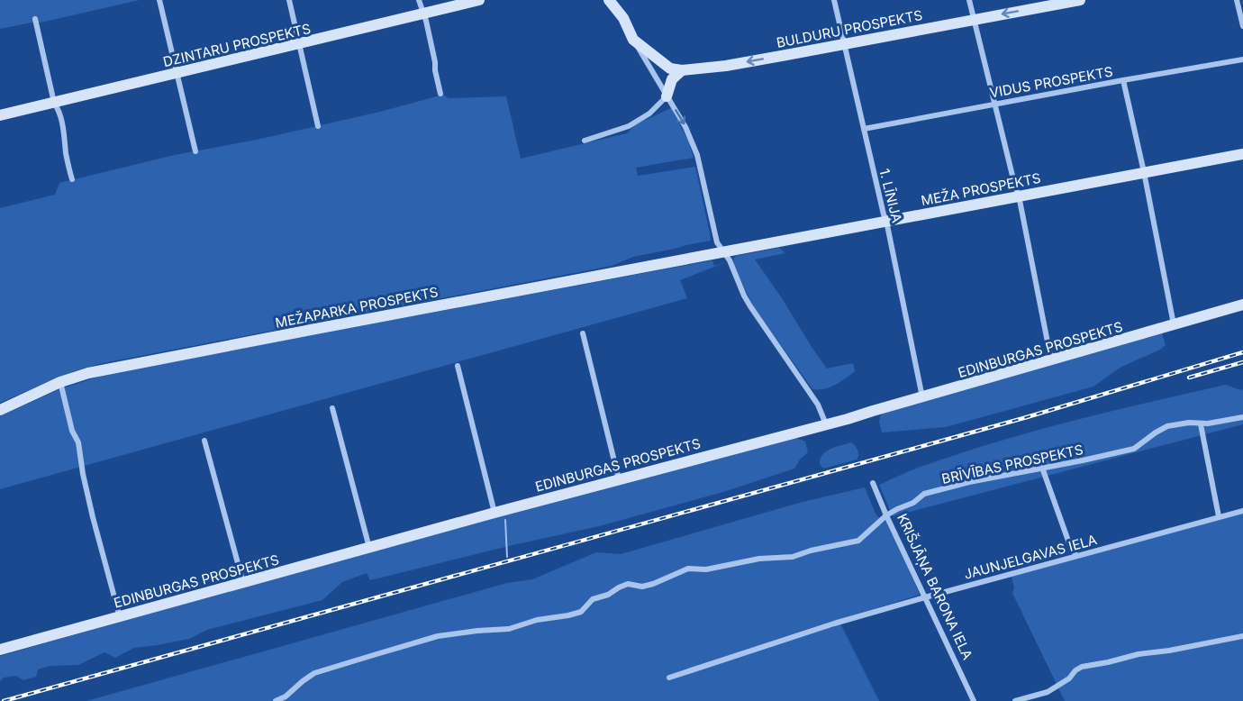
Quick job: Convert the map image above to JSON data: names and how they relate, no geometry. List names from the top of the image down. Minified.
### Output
{"streets":{"street":["BULDURU PROSPEKTS","DZINTARU PROSPEKTS","VIDUS PROSPEKTS","MEŽA PROSPEKTS","1. LĪNIJA","MEŽAPARKA PROSPEKTS","EDINBURGAS PROSPEKTS","BRĪVĪBAS PROSPEKTS","JAUNJELGAVAS IELA","KRIŠJĀŅA BARONA IELA"]},"crossings":[["BULDURU PROSPEKTS","1. LĪNIJA"],["VIDUS PROSPEKTS","1. LĪNIJA"],["MEŽA PROSPEKTS","1. LĪNIJA"],["MEŽA PROSPEKTS","MEŽAPARKA PROSPEKTS"],["1. LĪNIJA","EDINBURGAS PROSPEKTS"],["BRĪVĪBAS PROSPEKTS","KRIŠJĀŅA BARONA IELA"],["JAUNJELGAVAS IELA","KRIŠJĀŅA BARONA IELA"]],"one_way":["BULDURU PROSPEKTS"]}
